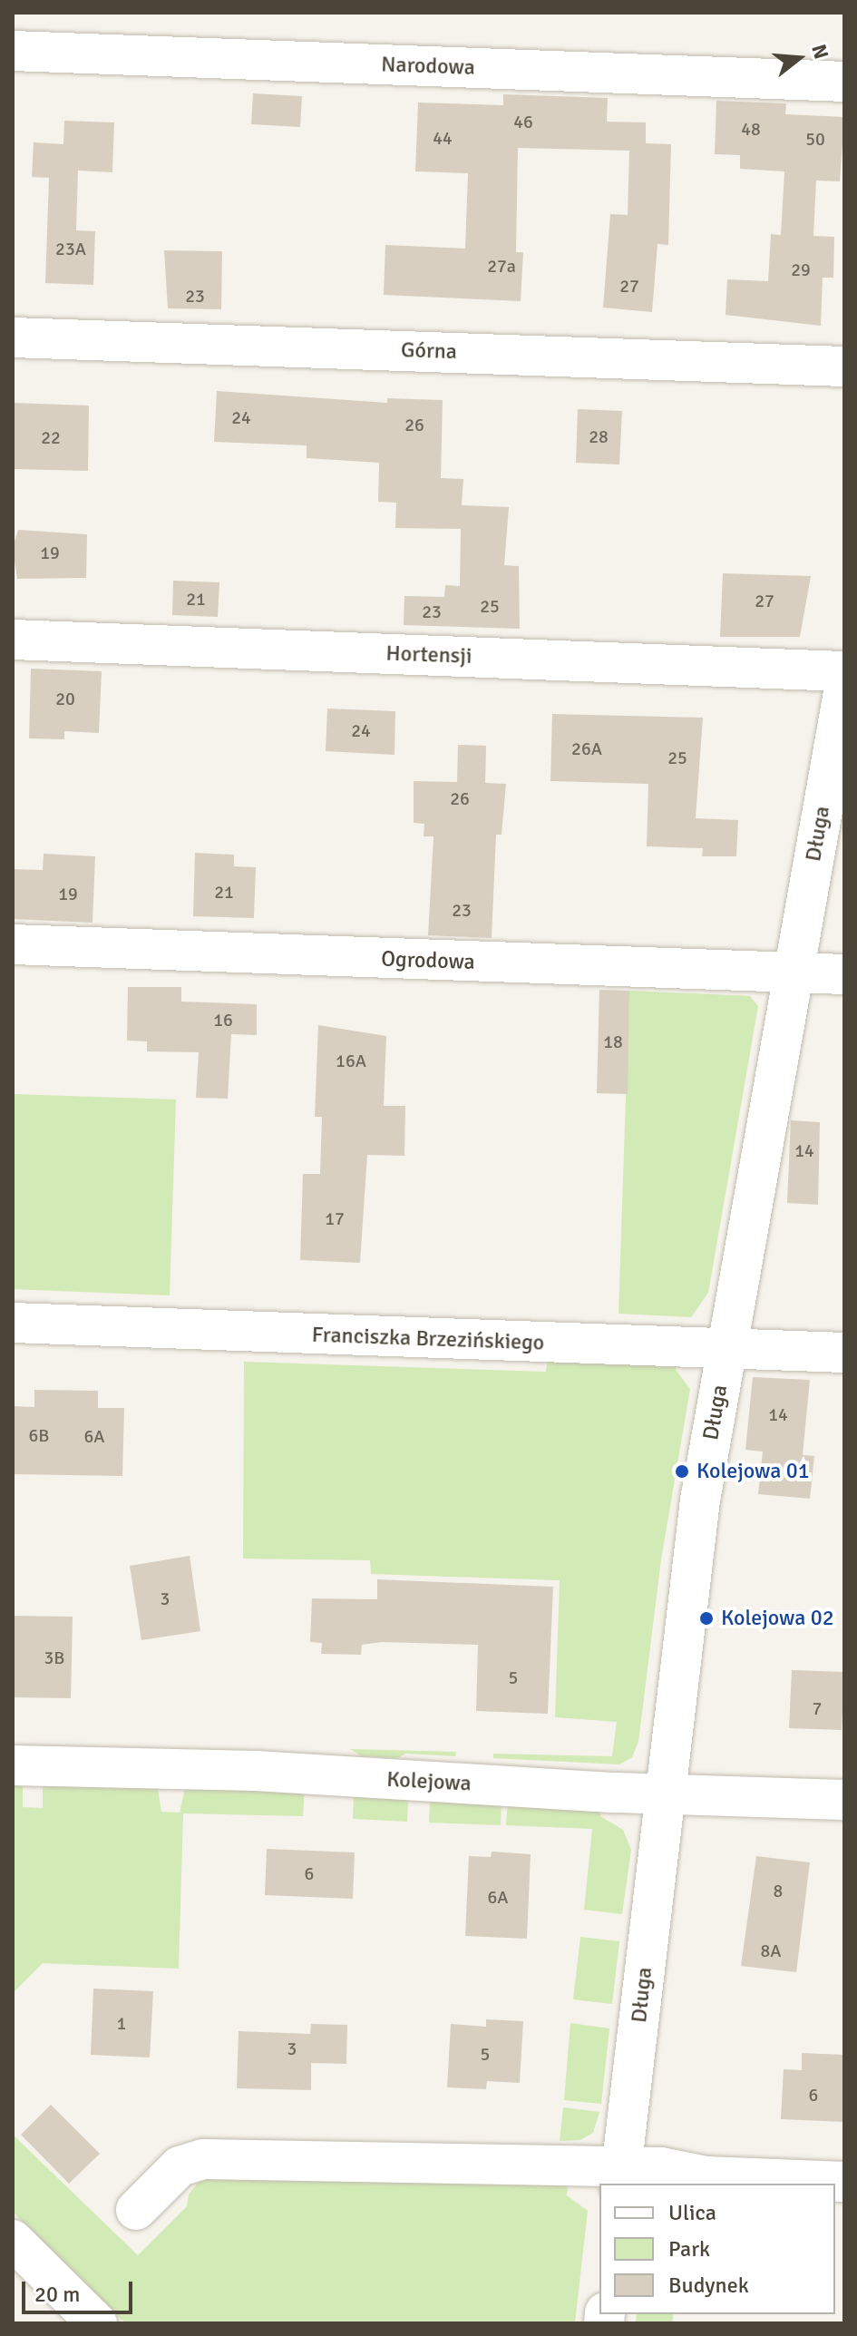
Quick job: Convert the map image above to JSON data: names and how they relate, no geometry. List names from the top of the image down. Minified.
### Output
{"streets":{"street":["Narodowa","Górna","Hortensji","Długa","Ogrodowa","Franciszka Brzezińskiego","Kolejowa"]},"crossings":[["Długa","Ogrodowa"],["Długa","Franciszka Brzezińskiego"],["Długa","Kolejowa"]],"places":["Kolejowa 01","Kolejowa 02"],"house_numbers":["46","48","44","50","23A","27a","29","27","23","24","26","28","22","19","21","27","25","23","20","24","26A","25","26","21","19","23","16","18","16A","14","17","14","6B","6A","3","3B","5","7","6","8","6A","8A","1","3","5","6"],"legend":["Ulica","Park","Budynek"],"scale_bar":"20 m","north":"right"}
